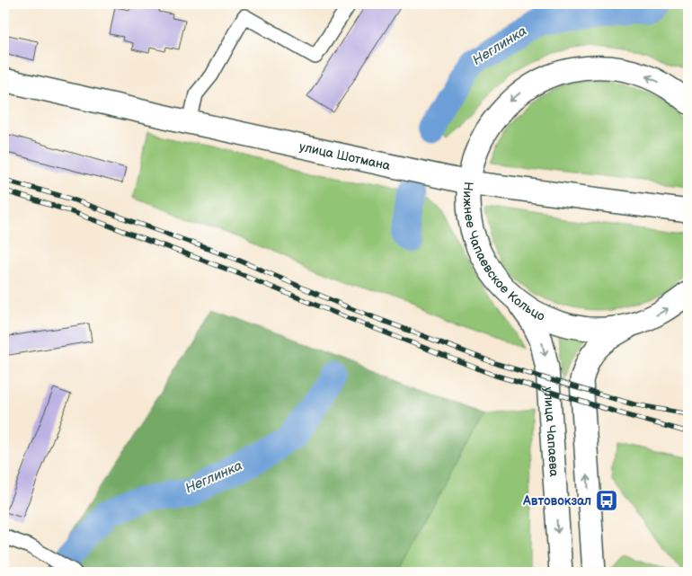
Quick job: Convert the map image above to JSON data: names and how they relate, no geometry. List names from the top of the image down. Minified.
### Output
{"streets":{"main road":["улица Шотмана","Нижнее Чапаевское Кольцо","улица Чапаева"]},"crossings":[["улица Шотмана","Нижнее Чапаевское Кольцо"],["Нижнее Чапаевское Кольцо","улица Чапаева"]],"one_way":["улица Чапаева"],"water":["Неглинка"],"places":{"bus stop":["Автовокзал"]}}
